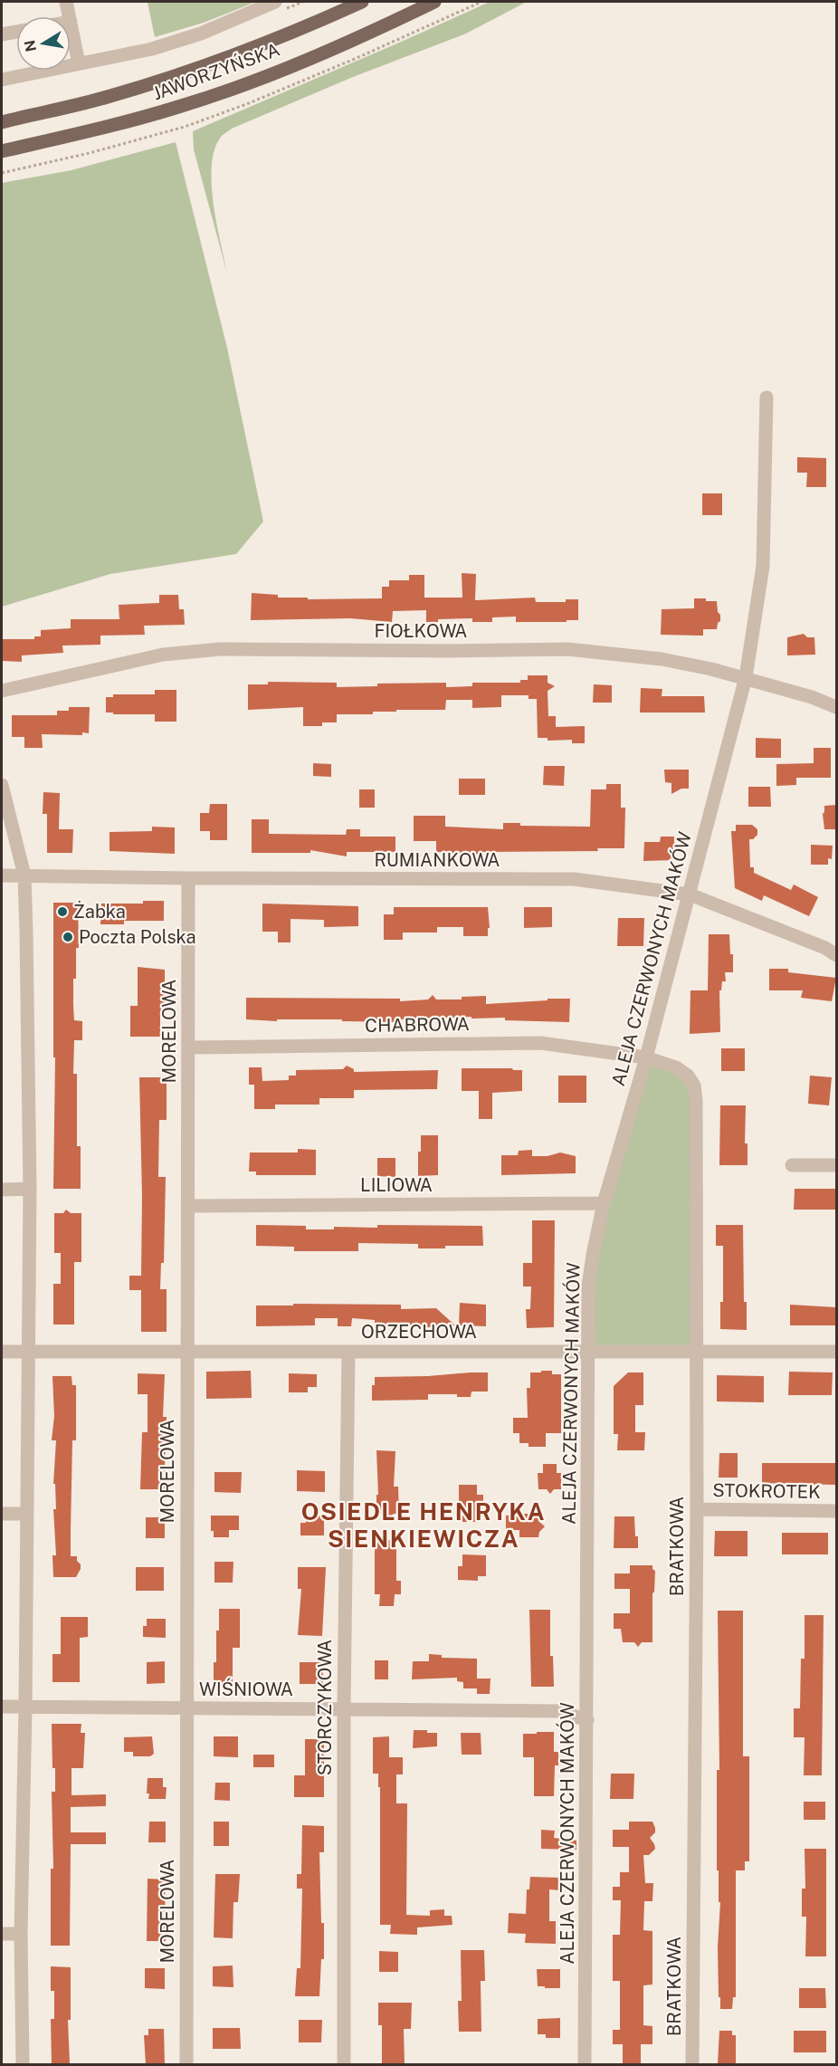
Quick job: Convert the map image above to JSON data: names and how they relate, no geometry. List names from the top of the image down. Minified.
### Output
{"streets":{"main road":["JAWORZYŃSKA"],"street":["FIOŁKOWA","RUMIANKOWA","ALEJA CZERWONYCH MAKÓW","CHABROWA","MORELOWA","LILIOWA","ORZECHOWA","STOKROTEK","BRATKOWA","WIŚNIOWA","STORCZYKOWA"]},"crossings":[["FIOŁKOWA","ALEJA CZERWONYCH MAKÓW"],["RUMIANKOWA","ALEJA CZERWONYCH MAKÓW"],["RUMIANKOWA","MORELOWA"],["ALEJA CZERWONYCH MAKÓW","CHABROWA"],["ALEJA CZERWONYCH MAKÓW","LILIOWA"],["ALEJA CZERWONYCH MAKÓW","ORZECHOWA"],["ALEJA CZERWONYCH MAKÓW","BRATKOWA"],["ALEJA CZERWONYCH MAKÓW","WIŚNIOWA"],["CHABROWA","MORELOWA"],["CHABROWA","BRATKOWA"],["MORELOWA","LILIOWA"],["MORELOWA","ORZECHOWA"],["MORELOWA","WIŚNIOWA"],["ORZECHOWA","BRATKOWA"],["ORZECHOWA","STORCZYKOWA"],["STOKROTEK","BRATKOWA"],["WIŚNIOWA","STORCZYKOWA"]],"districts":["OSIEDLE HENRYKA SIENKIEWICZA"],"places":["Żabka","Poczta Polska"],"north":"left"}
